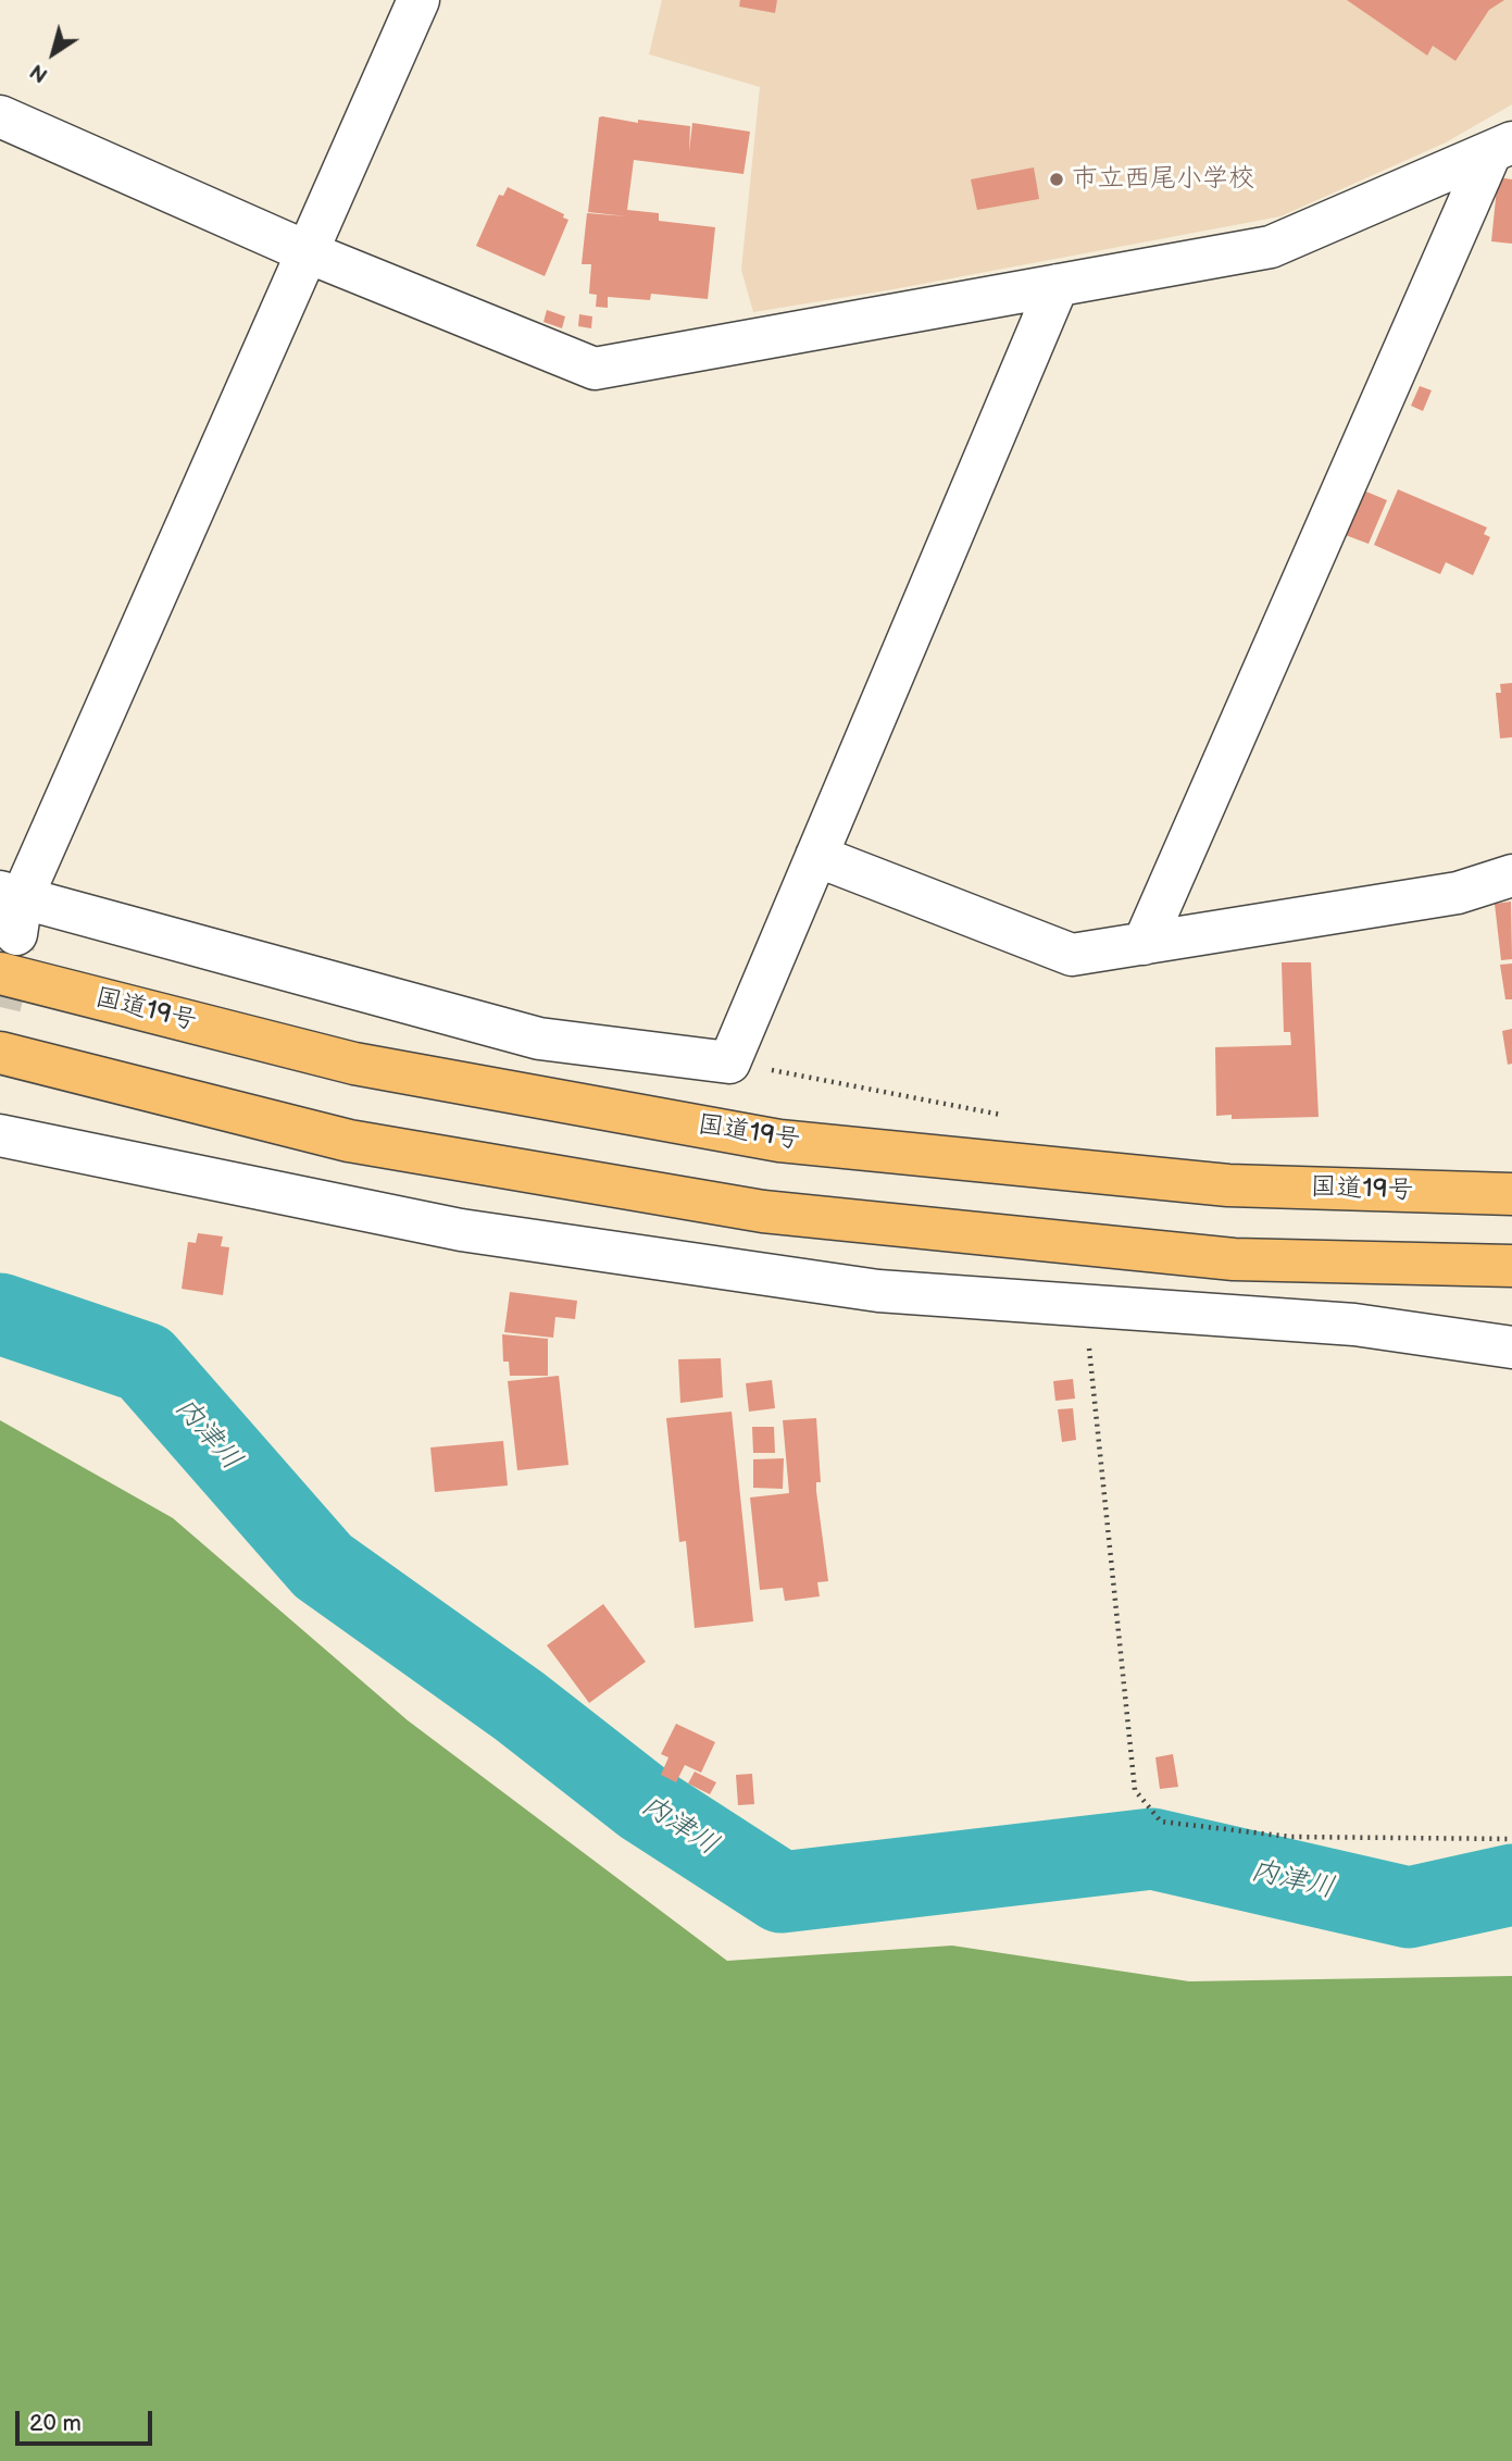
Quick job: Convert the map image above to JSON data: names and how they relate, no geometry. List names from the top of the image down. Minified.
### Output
{"streets":{"highway":["国道19号"]},"water":["内津川"],"places":["市立西尾小学校"],"scale_bar":"20 m","north":"bottom left"}
